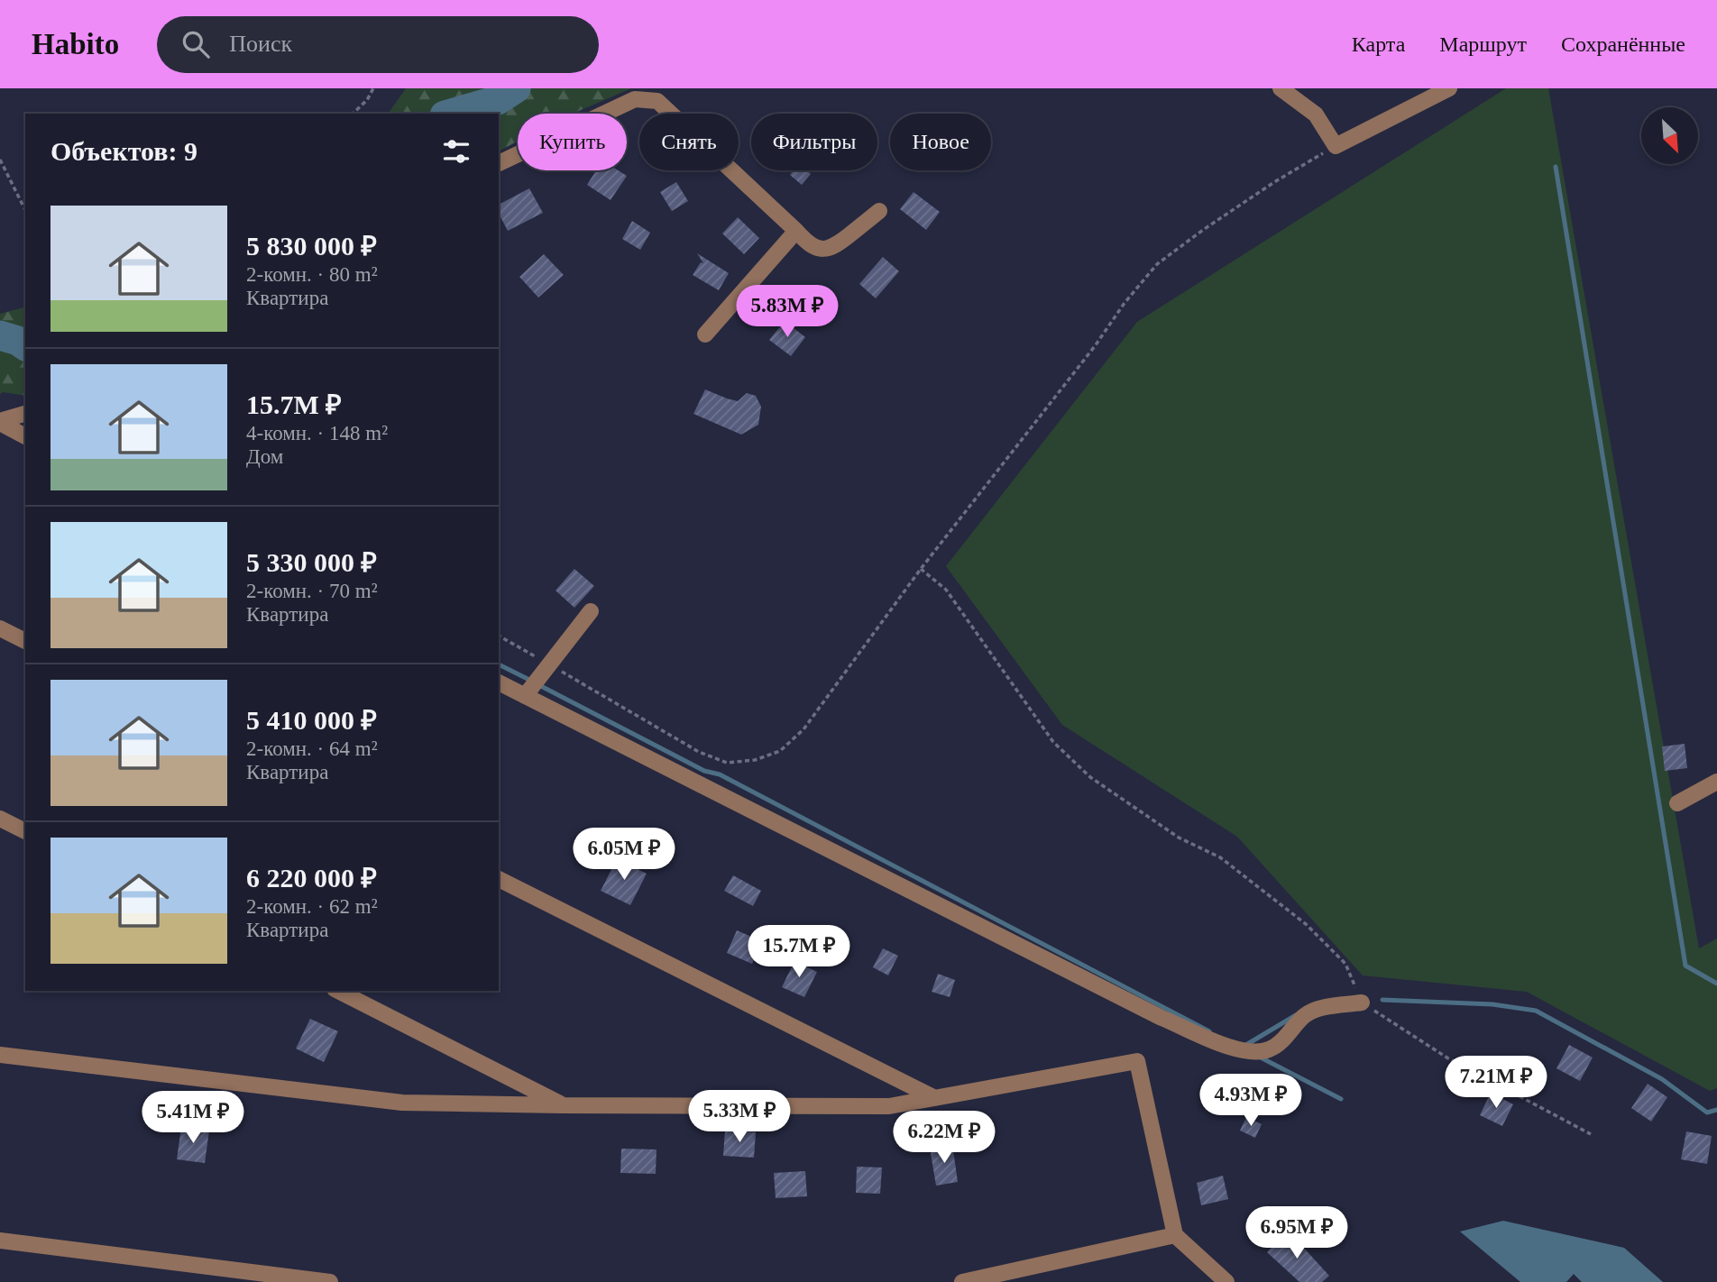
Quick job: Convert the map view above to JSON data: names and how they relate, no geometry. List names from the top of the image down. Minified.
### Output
{"north":"bottom right","page":{"header":"Habito","search":"Поиск","nav":["Карта","Маршрут","Сохранённые"],"chip":["Купить","Снять","Фильтры","Новое"],"heading":"Объектов: 9","list":[{"name":"5 830 000 ₽","note":"2-комн. · 80 m² · Квартира"},{"name":"15.7M ₽","note":"4-комн. · 148 m² · Дом"},{"name":"5 330 000 ₽","note":"2-комн. · 70 m² · Квартира"},{"name":"5 410 000 ₽","note":"2-комн. · 64 m² · Квартира"},{"name":"6 220 000 ₽","note":"2-комн. · 62 m² · Квартира"}],"price":["5.83M ₽","6.05M ₽","15.7M ₽","7.21M ₽","4.93M ₽","5.33M ₽","5.41M ₽","6.22M ₽","6.95M ₽"]}}
